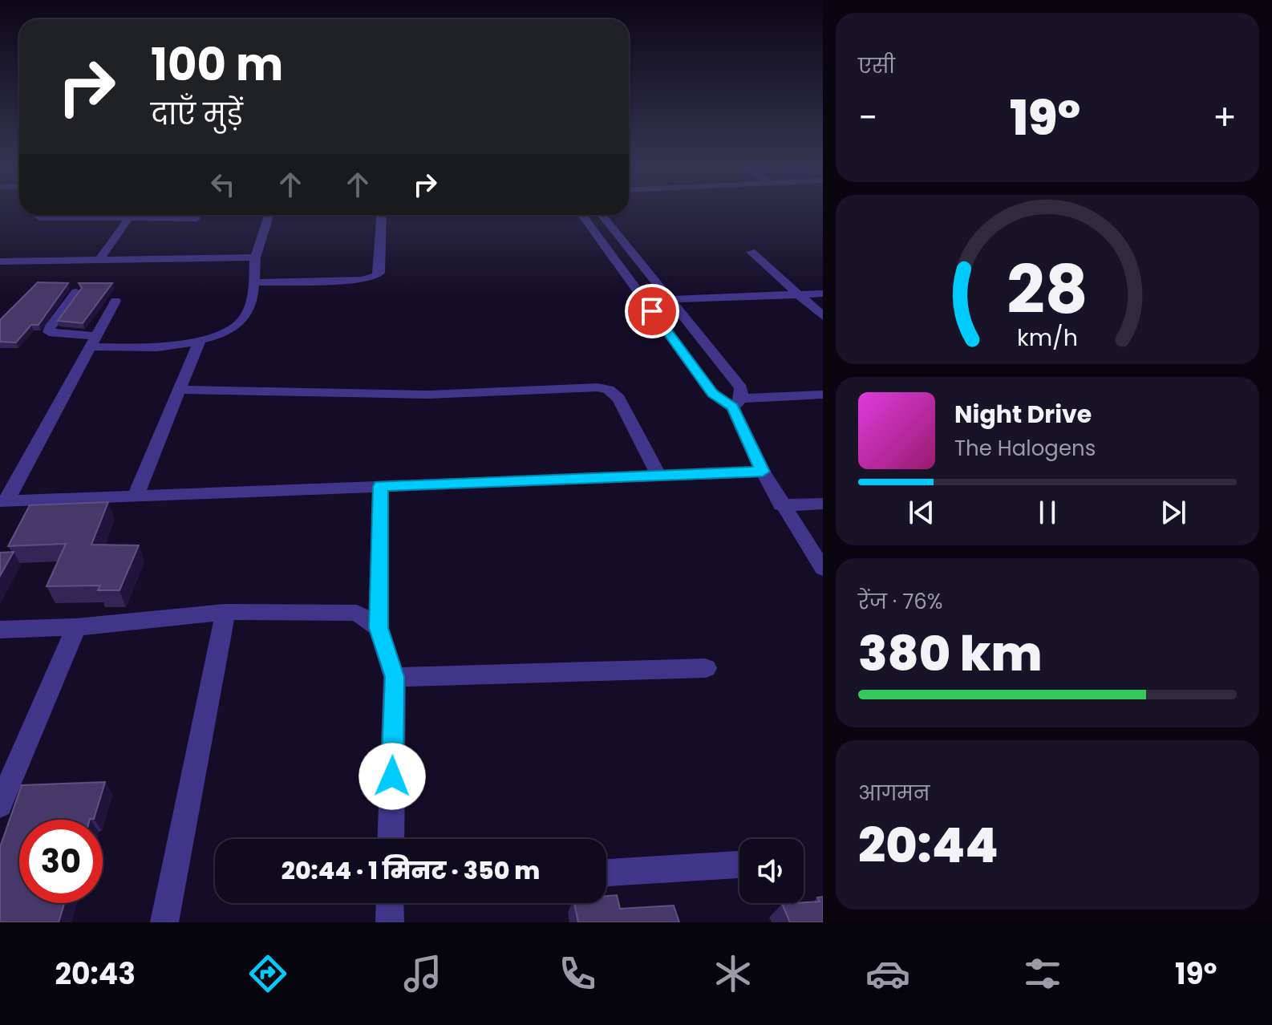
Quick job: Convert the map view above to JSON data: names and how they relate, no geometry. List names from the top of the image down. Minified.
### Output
{"page":{"tile":["एसी",["रेंज · 76%","380 km"],["आगमन","20:44"]],"turn":["100 m","दाएँ मुड़ें"],"heat":["−","19°","+"],"song":["Night Drive","The Halogens"],"limit":"30","trip":"20:44 · 1 मिनट · 350 m","tabs":["20:43","19°"],"gauge":["28","km/h"]}}
